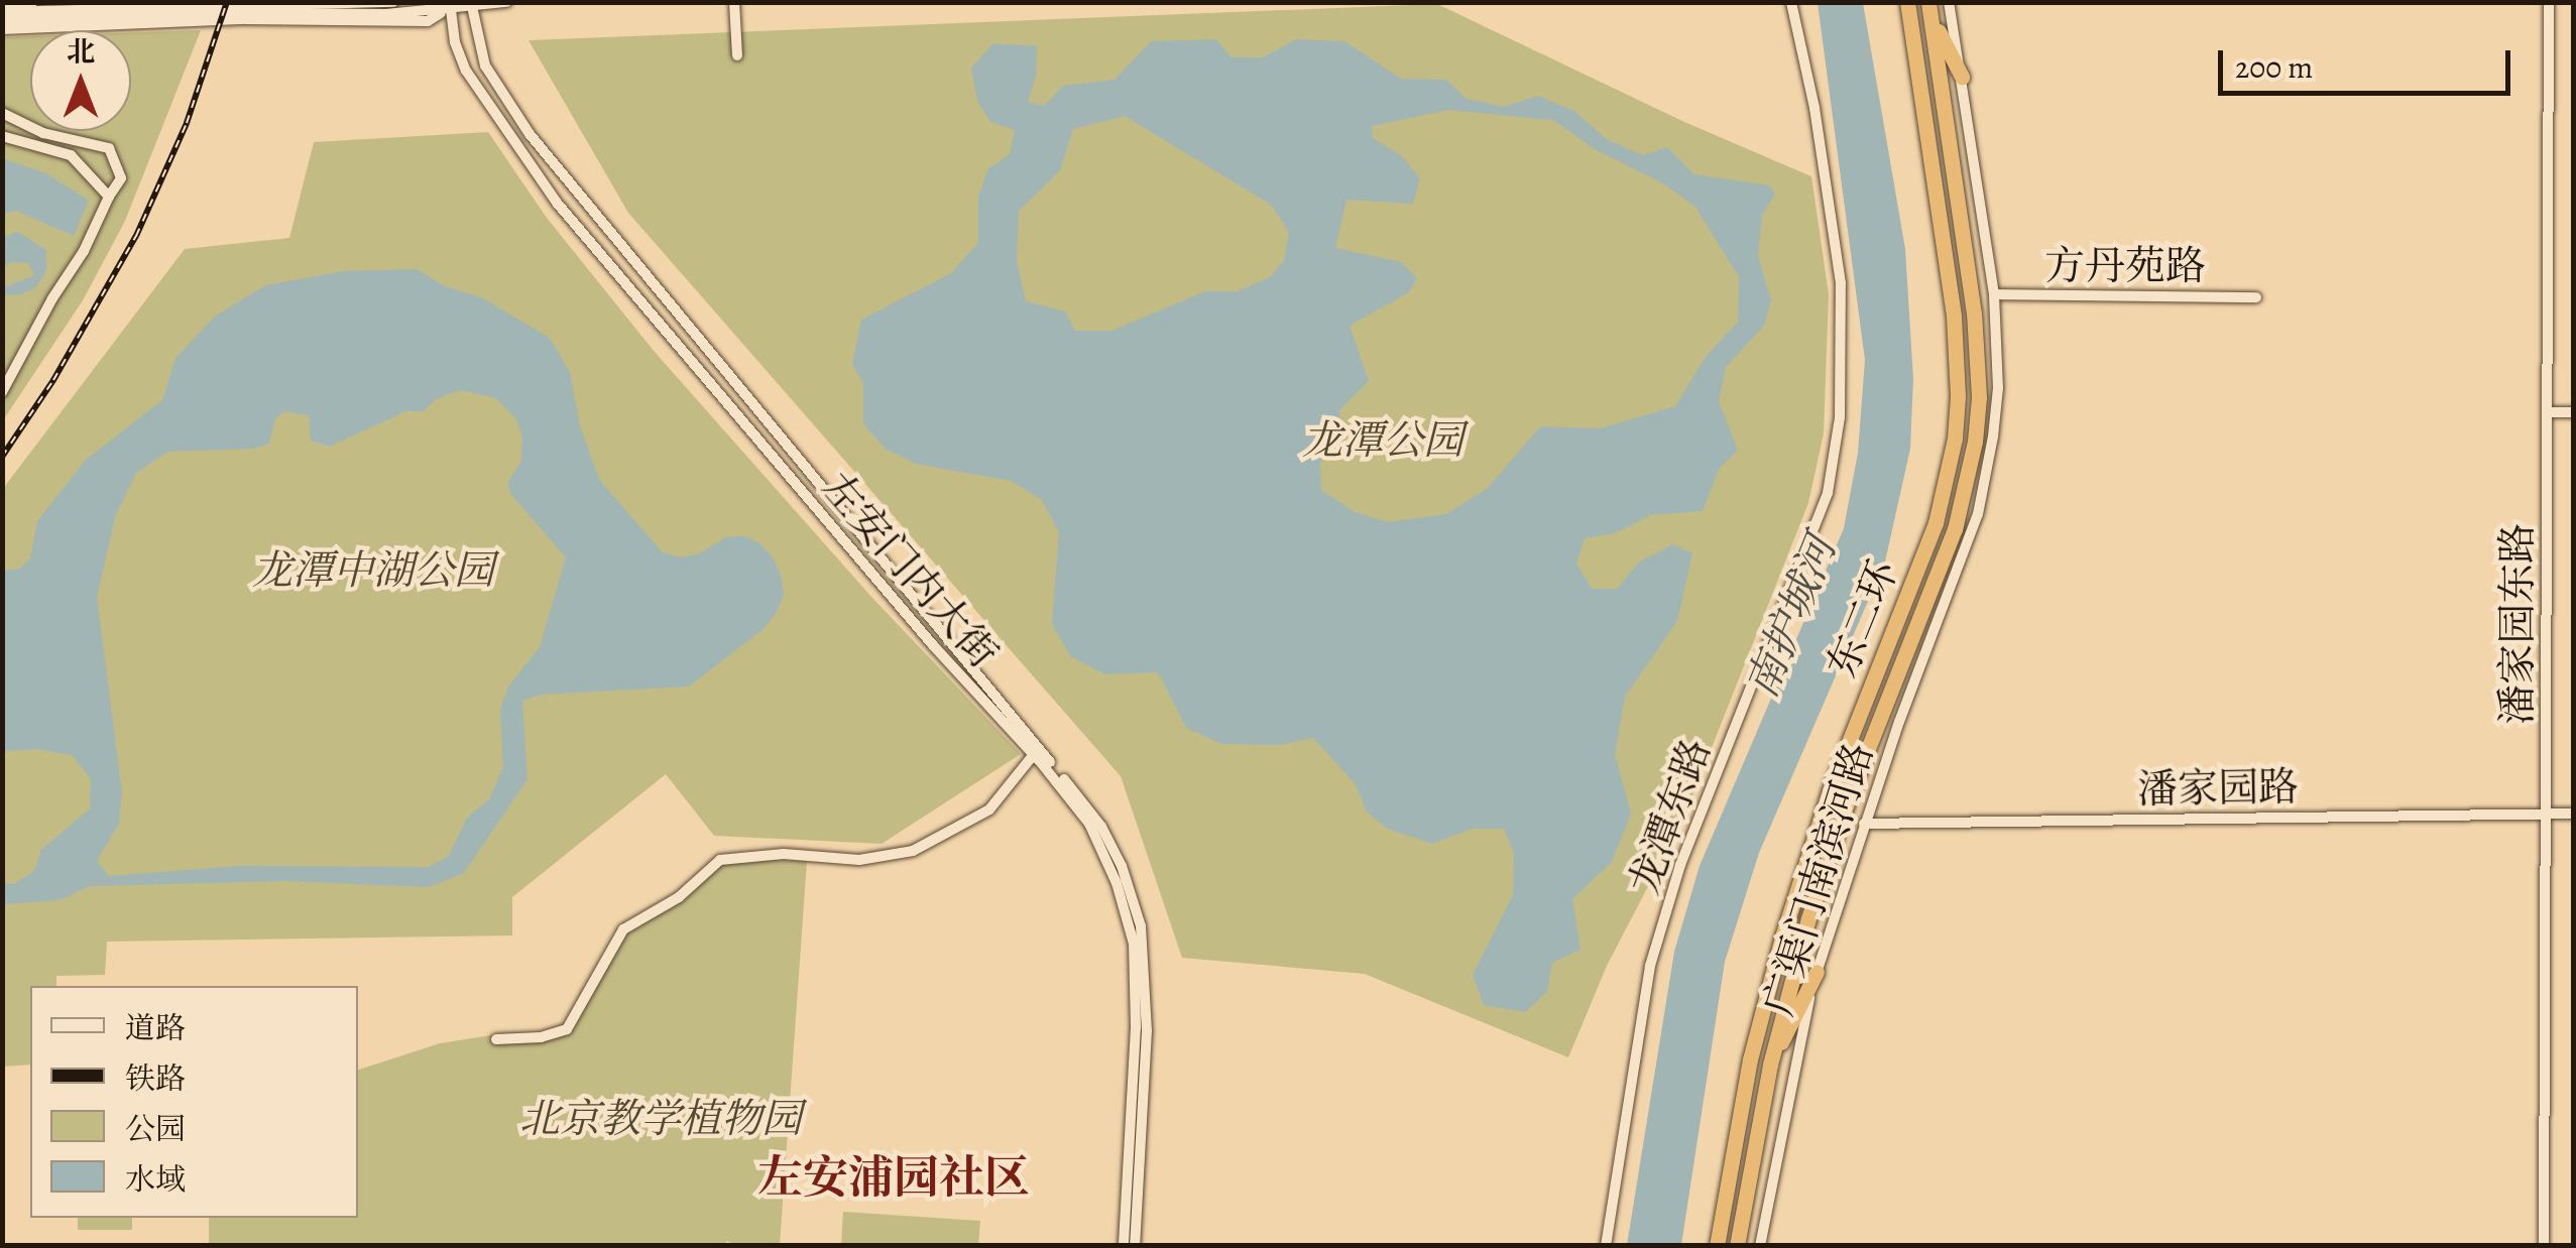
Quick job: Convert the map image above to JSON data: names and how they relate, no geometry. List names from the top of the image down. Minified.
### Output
{"streets":{"highway":["东二环"],"street":["方丹苑路","左安门内大街","潘家园东路","潘家园路","龙潭东路","广渠门南滨河路"]},"crossings":[["方丹苑路","广渠门南滨河路"],["潘家园东路","潘家园路"],["潘家园路","广渠门南滨河路"]],"districts":["左安浦园社区"],"water":["南护城河"],"parks":["龙潭公园","龙潭中湖公园","北京教学植物园"],"legend":["道路","铁路","公园","水域"],"scale_bar":"200 m","north":"top"}
